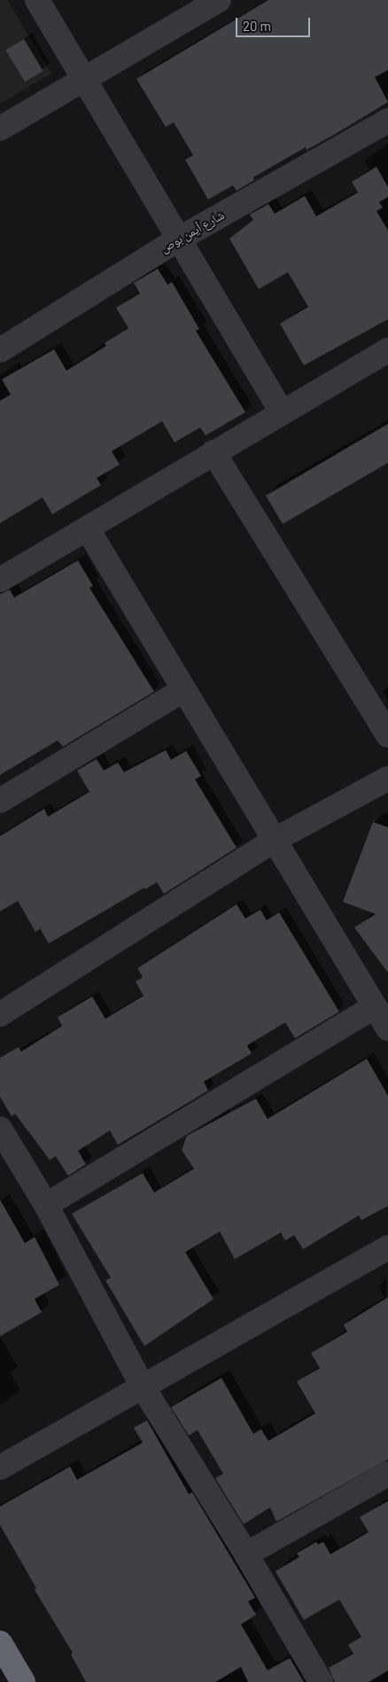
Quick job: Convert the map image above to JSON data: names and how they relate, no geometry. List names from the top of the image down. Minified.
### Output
{"streets":{"street":["شارع أيمن بوص"]},"scale_bar":"20 m"}
